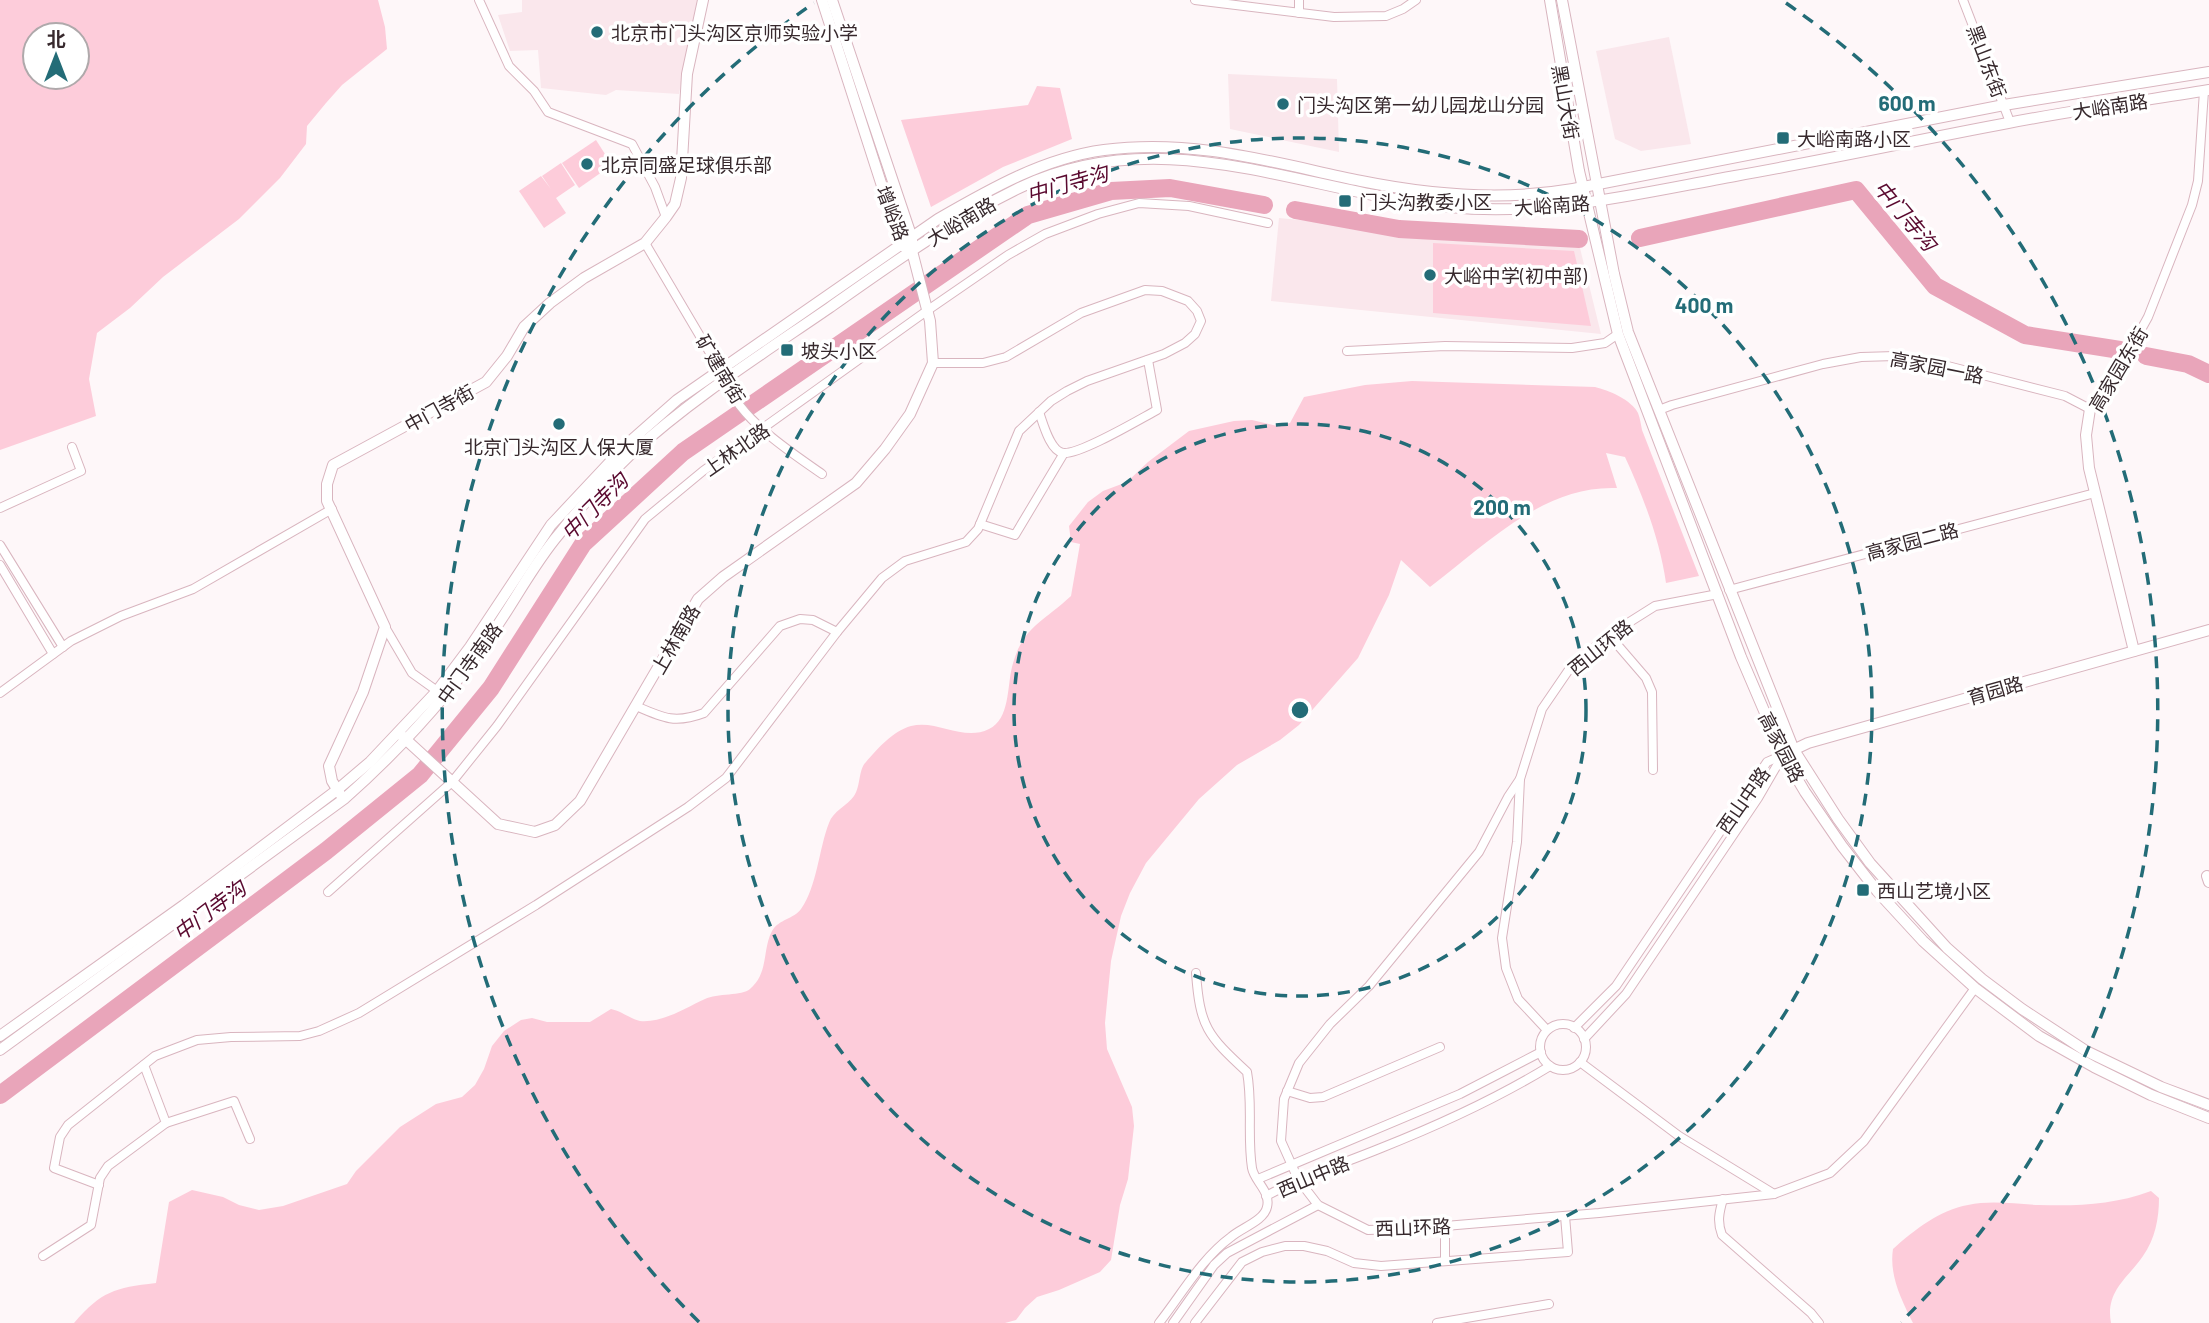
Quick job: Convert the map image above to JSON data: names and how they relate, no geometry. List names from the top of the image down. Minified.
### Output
{"streets":{"main road":["黑山大街","大峪南路","增峪路","高家园东街","中门寺街","上林南路","中门寺南路","育园路","高家园路"],"street":["黑山东街","高家园一路","矿建南街","上林北路","高家园二路","西山环路","西山中路"]},"crossings":[["黑山东街","大峪南路"],["黑山大街","大峪南路"],["黑山大街","高家园路"],["大峪南路","增峪路"],["大峪南路","高家园东街"],["大峪南路","中门寺南路"],["大峪南路","高家园路"],["增峪路","中门寺南路"],["高家园一路","高家园东街"],["高家园一路","高家园路"],["矿建南街","中门寺街"],["矿建南街","上林北路"],["矿建南街","中门寺南路"],["高家园东街","高家园二路"],["高家园东街","育园路"],["上林北路","上林南路"],["高家园二路","西山环路"],["高家园二路","高家园路"],["上林南路","中门寺南路"],["西山环路","高家园路"],["西山环路","西山中路"],["育园路","高家园路"],["育园路","西山中路"],["高家园路","西山中路"]],"water":["中门寺沟"],"places":{"other":["北京市门头沟区京师实验小学","门头沟区第一幼儿园龙山分园","北京同盛足球俱乐部","大峪中学(初中部)","北京门头沟区人保大厦"],"transit":["大峪南路小区","门头沟教委小区","坡头小区","西山艺境小区"]},"north":"top","rings":["600 m","400 m","200 m"]}
